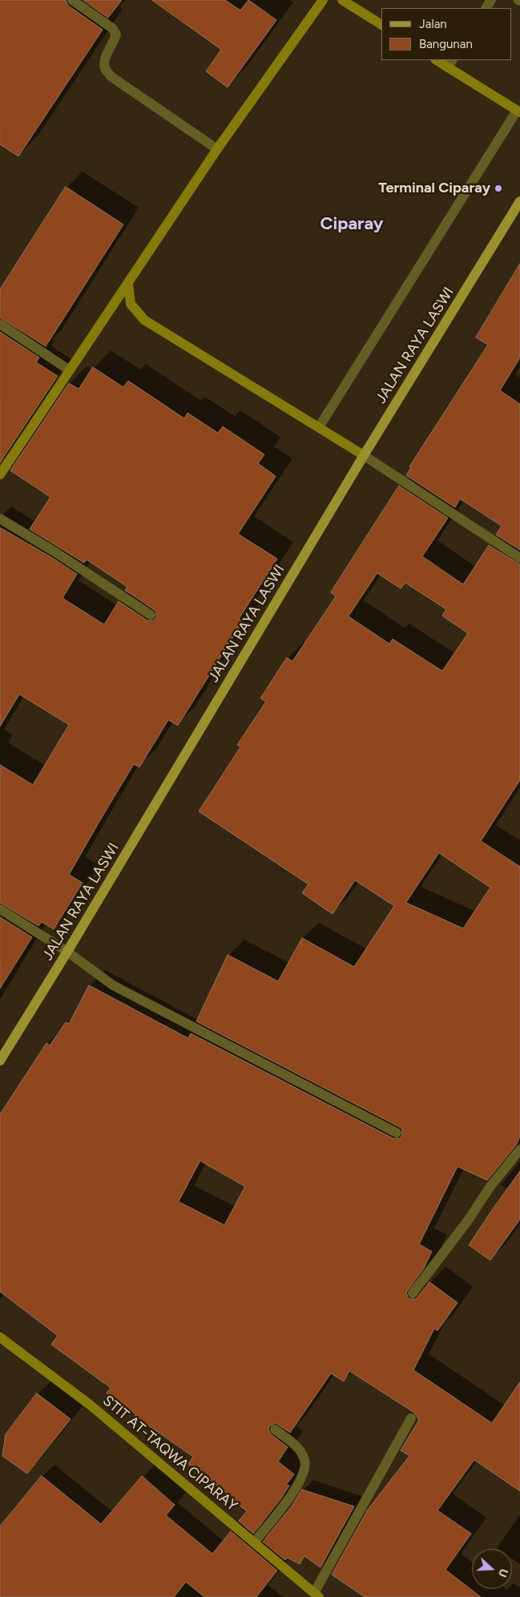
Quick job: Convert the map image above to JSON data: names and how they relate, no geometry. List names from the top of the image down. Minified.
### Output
{"streets":{"main road":["JALAN RAYA LASWI","STIT AT-TAQWA CIPARAY"]},"districts":["Ciparay"],"places":["Terminal Ciparay"],"legend":["Jalan","Bangunan"],"north":"right"}
